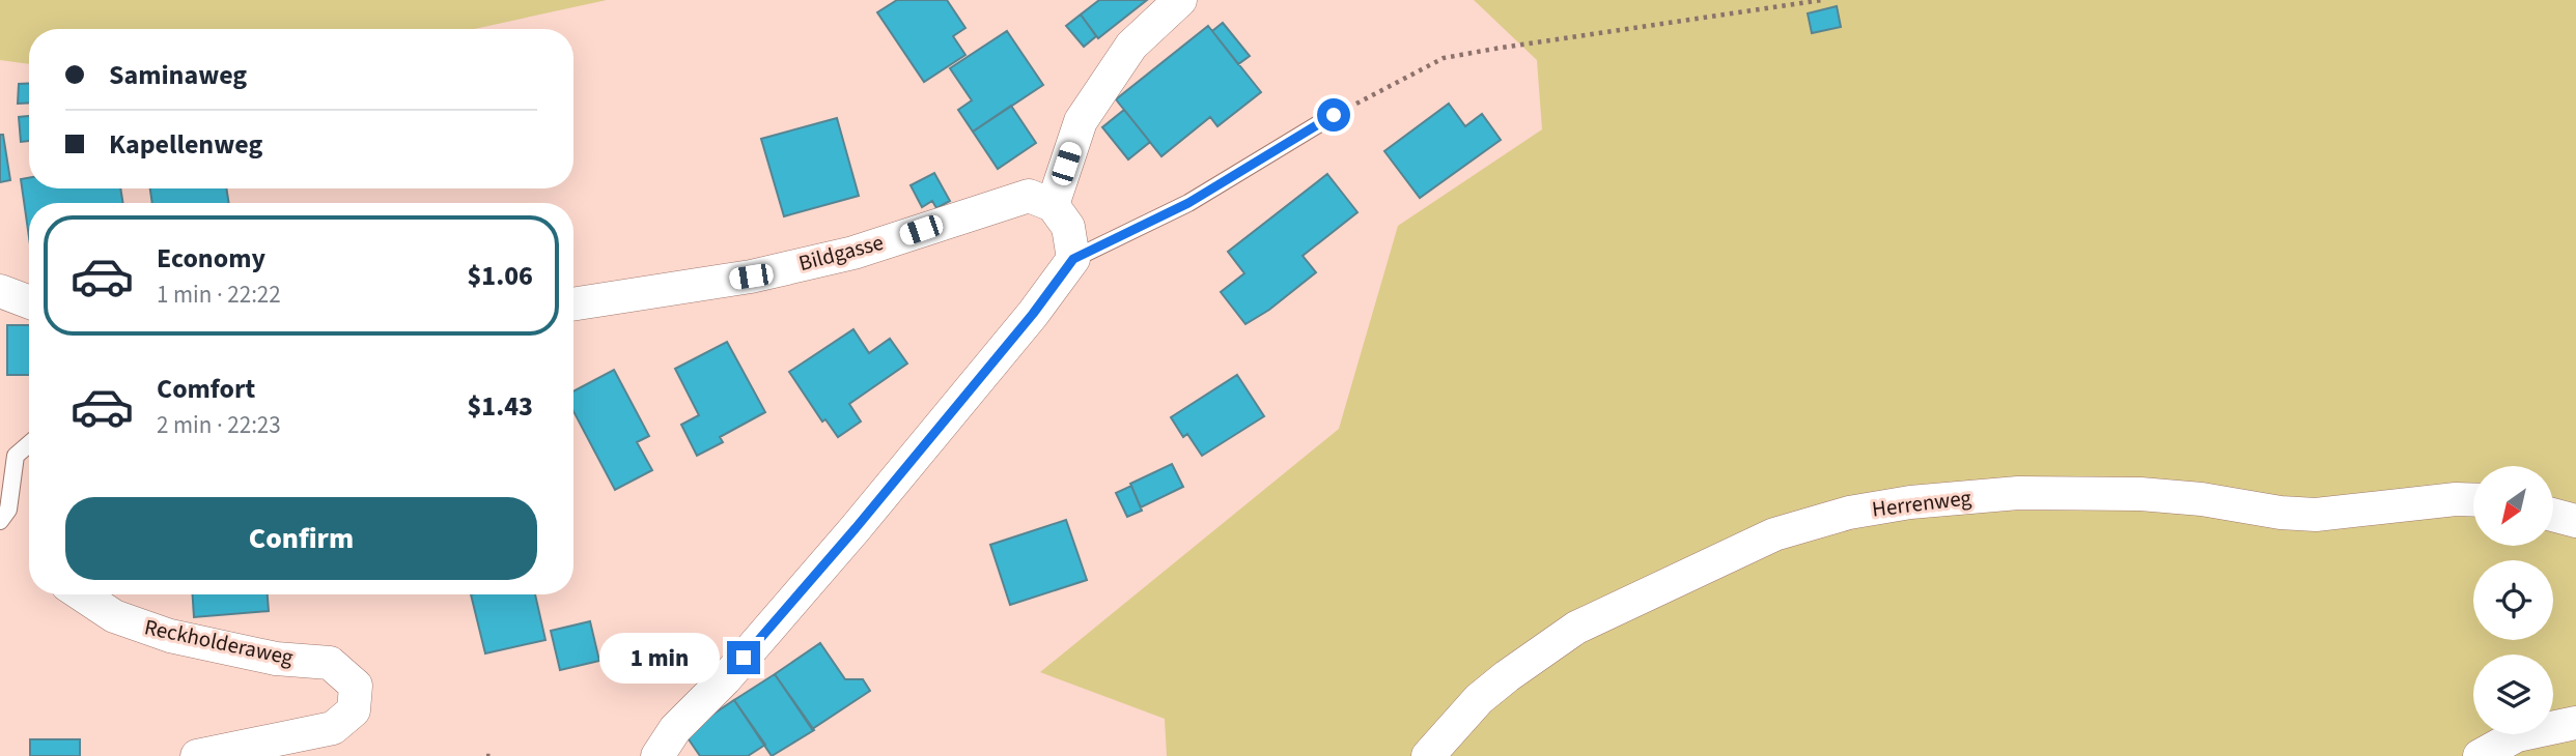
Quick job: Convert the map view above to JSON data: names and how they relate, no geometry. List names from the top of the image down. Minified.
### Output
{"streets":{"street":["Bildgasse","Herrenweg","Reckholderaweg"]},"north":"bottom left","page":{"banner":["Saminaweg","Kapellenweg"],"list":[{"name":"Economy","note":"1 min · 22:22","value":"$1.06"},{"name":"Comfort","note":"2 min · 22:23","value":"$1.43"}],"buttons":"Confirm","bubble":"1 min"}}
